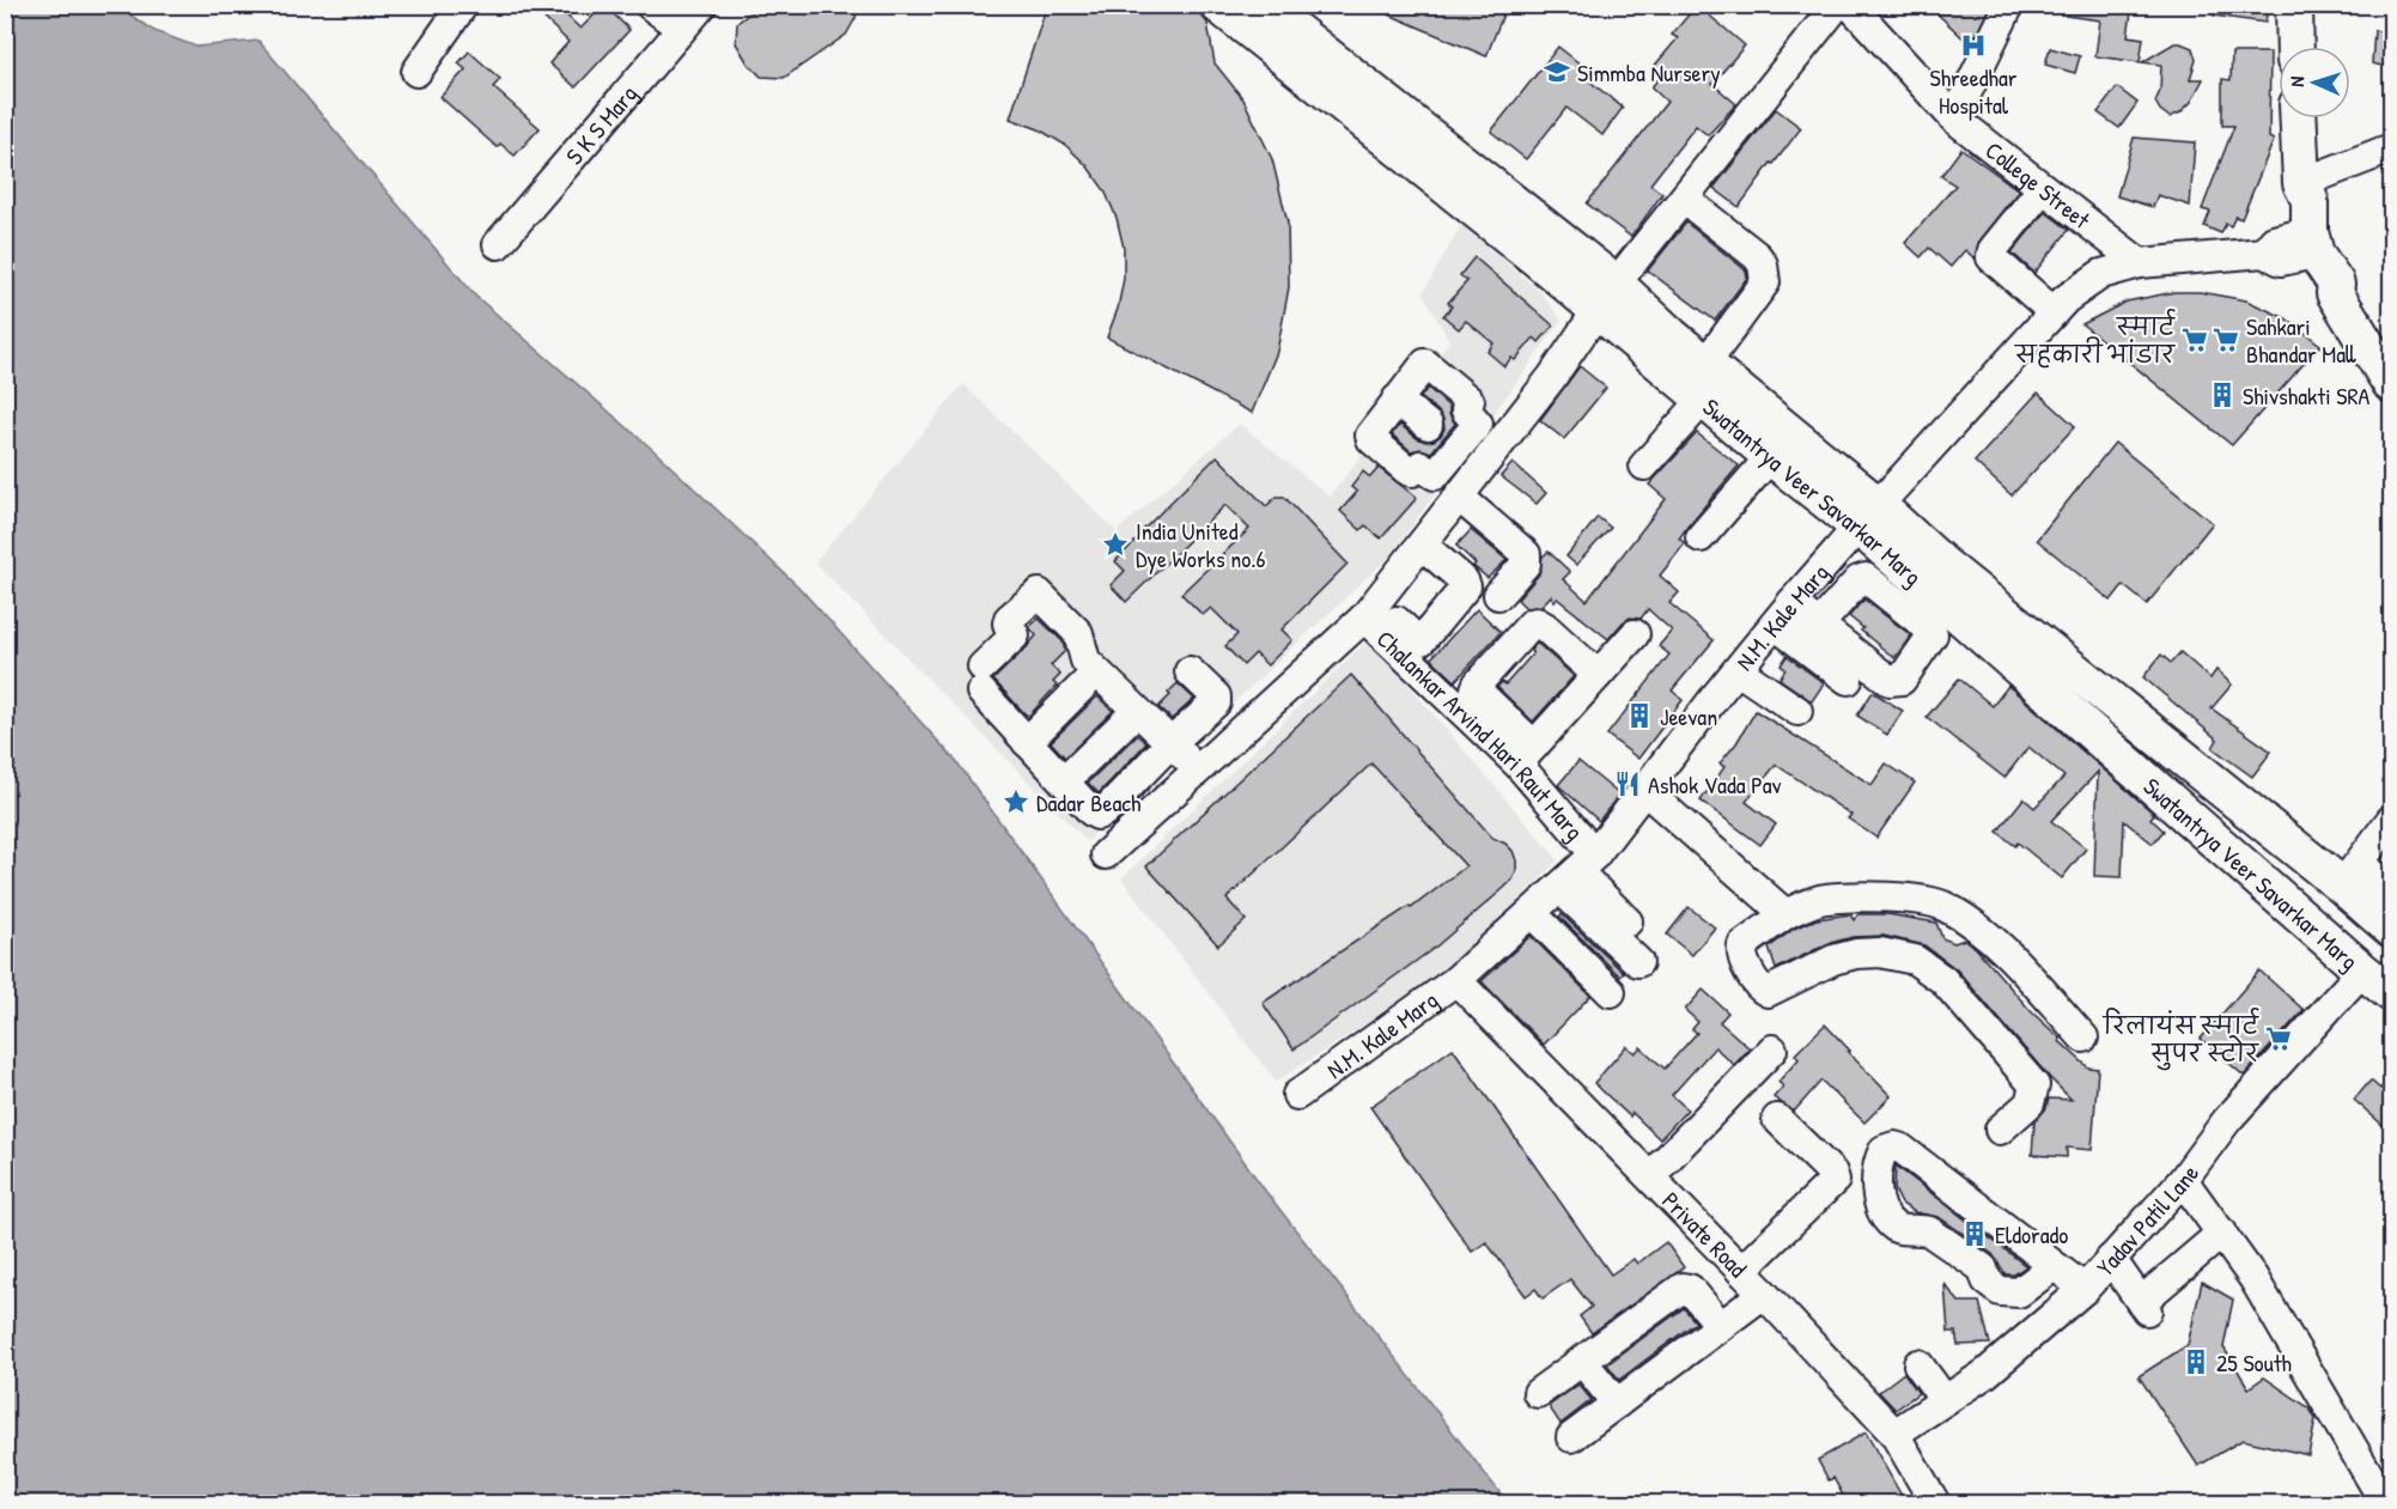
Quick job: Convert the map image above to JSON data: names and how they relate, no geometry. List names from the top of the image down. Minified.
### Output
{"streets":{"main road":["Swatantrya Veer Savarkar Marg"],"street":["S K S Marg","College Street","N.M. Kale Marg","Chalankar Arvind Hari Raut Marg","Yadav Patil Lane","Private Road"]},"crossings":[["College Street","N.M. Kale Marg"],["Swatantrya Veer Savarkar Marg","N.M. Kale Marg"],["Swatantrya Veer Savarkar Marg","Yadav Patil Lane"],["N.M. Kale Marg","Chalankar Arvind Hari Raut Marg"],["N.M. Kale Marg","Private Road"],["Yadav Patil Lane","Private Road"]],"places":{"hospital":["Shreedhar Hospital"],"school or university":["Simmba Nursery"],"supermarket":["स्मार्ट सहकारी भांडार","Sahkari Bhandar Mall","रिलायंस स्मार्ट सुपर स्टोर"],"building":["Shivshakti SRA","Jeevan","Eldorado","25 South"],"place":["India United Dye Works no.6","Dadar Beach"],"restaurant":["Ashok Vada Pav"]},"north":"left"}
